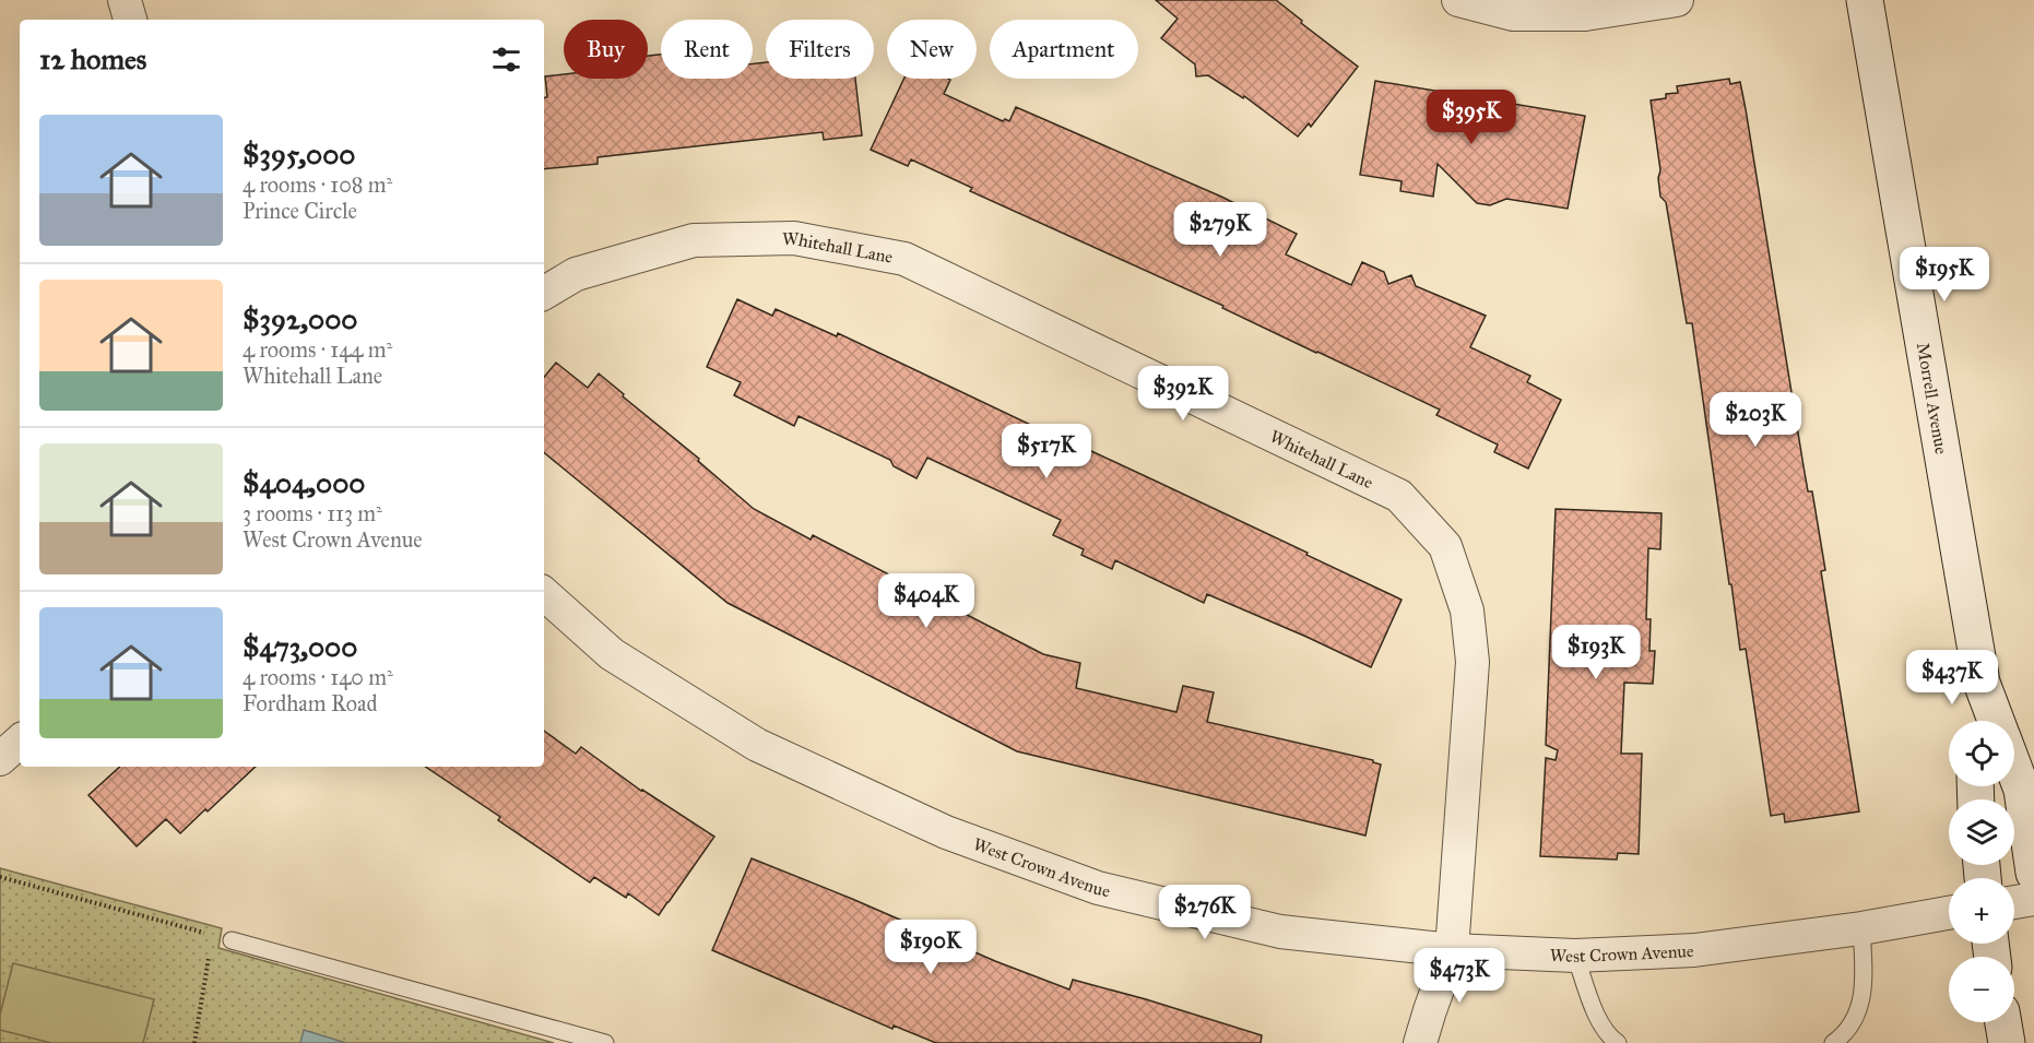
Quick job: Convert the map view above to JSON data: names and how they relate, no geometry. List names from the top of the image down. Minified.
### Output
{"streets":{"street":["Whitehall Lane","Morrell Avenue","West Crown Avenue"]},"crossings":[["Whitehall Lane","West Crown Avenue"]],"page":{"chip":["Buy","Rent","Filters","New","Apartment"],"heading":"12 homes","price":["$395K","$279K","$195K","$392K","$203K","$517K","$404K","$193K","$437K","$276K","$190K","$473K"],"list":[{"name":"$395,000","note":"4 rooms · 108 m² · Prince Circle"},{"name":"$392,000","note":"4 rooms · 144 m² · Whitehall Lane"},{"name":"$404,000","note":"3 rooms · 113 m² · West Crown Avenue"},{"name":"$473,000","note":"4 rooms · 140 m² · Fordham Road"}],"map_buttons":["+","−"]}}
